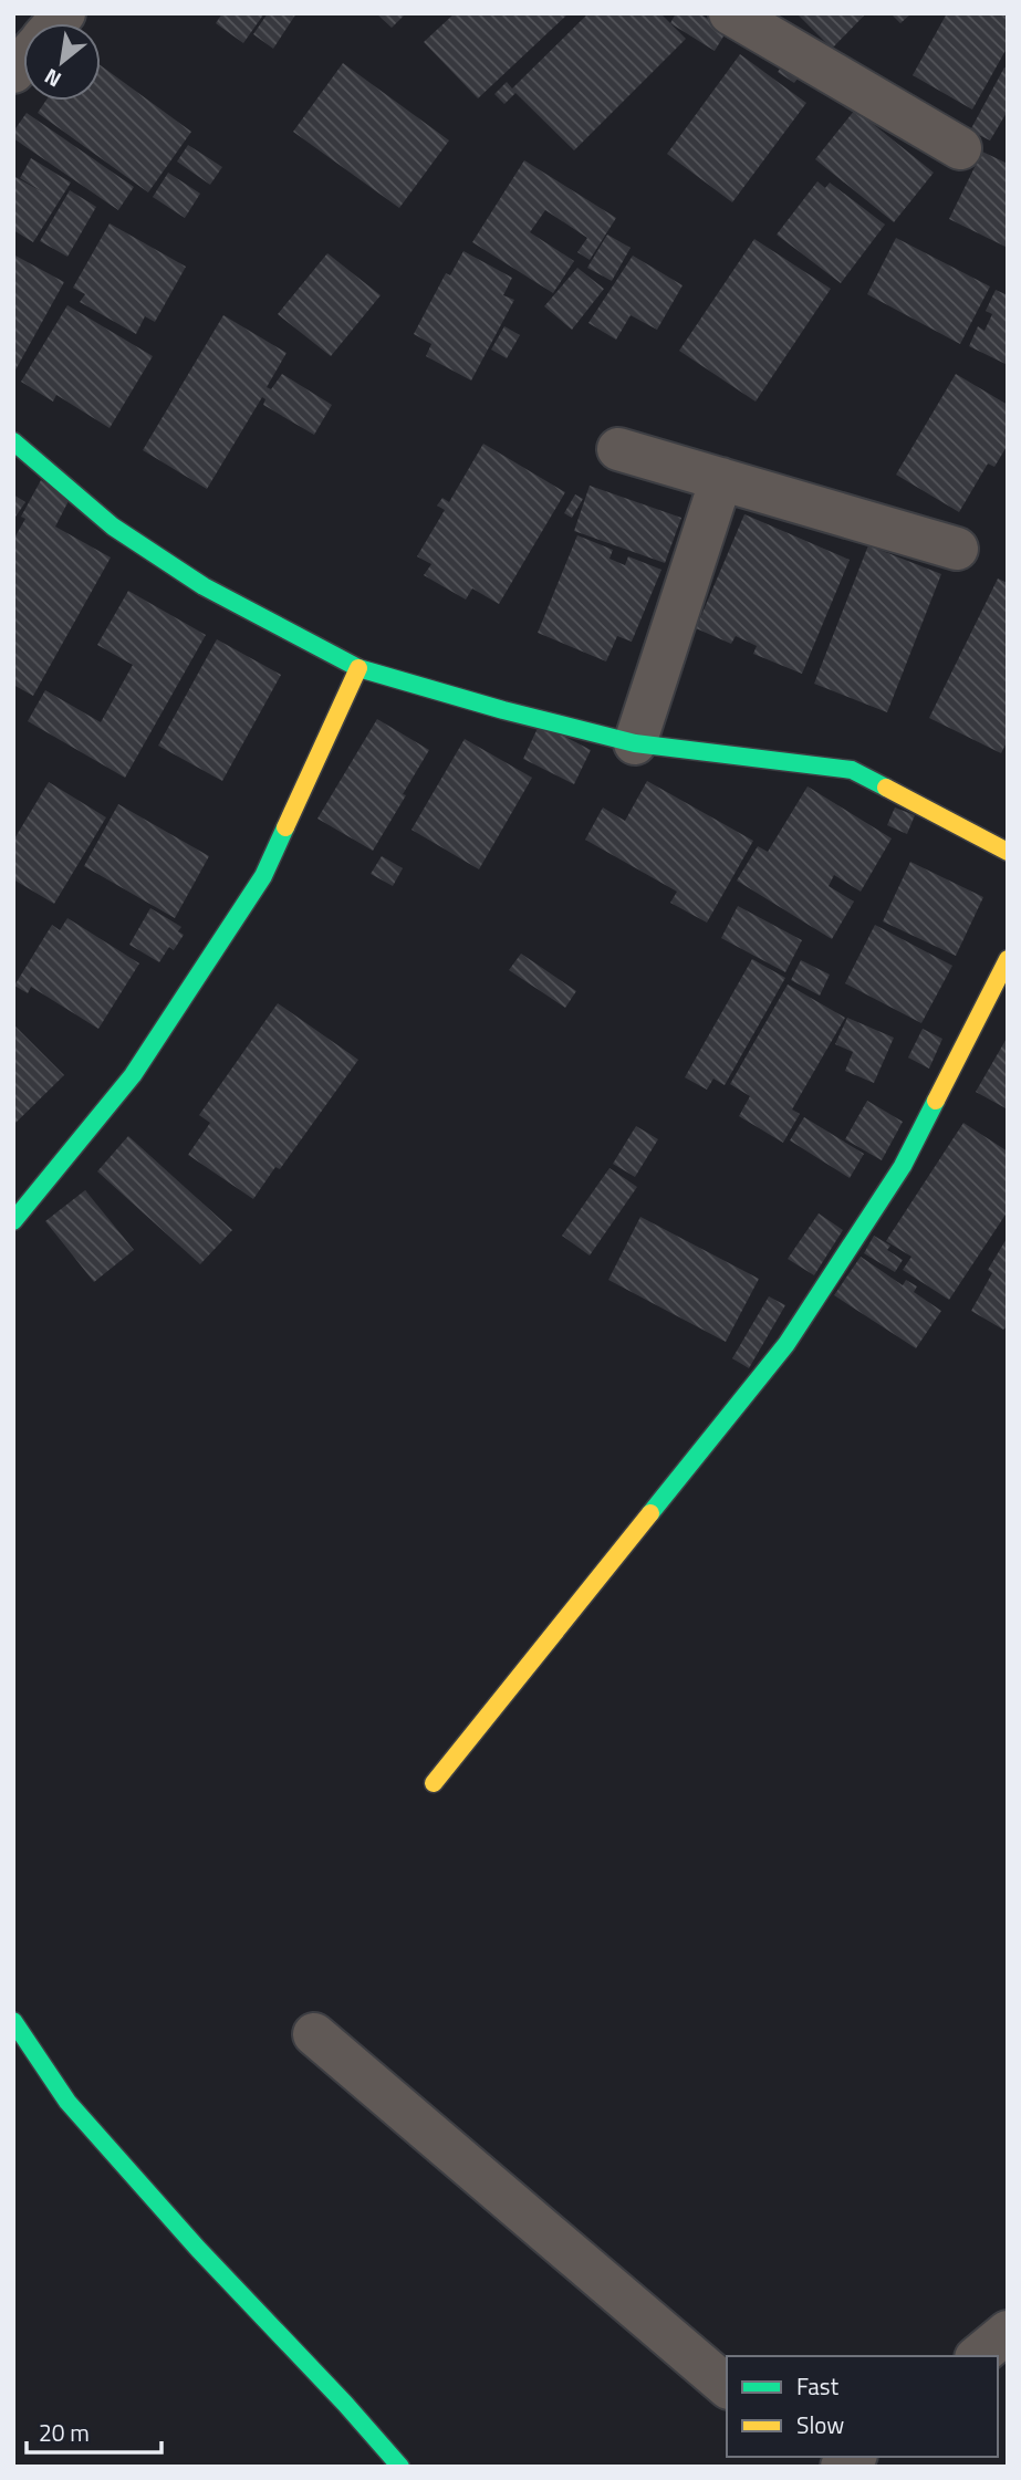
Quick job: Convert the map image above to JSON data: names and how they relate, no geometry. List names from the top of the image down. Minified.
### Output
{"legend":["Fast","Slow"],"scale_bar":"20 m","north":"bottom left"}
